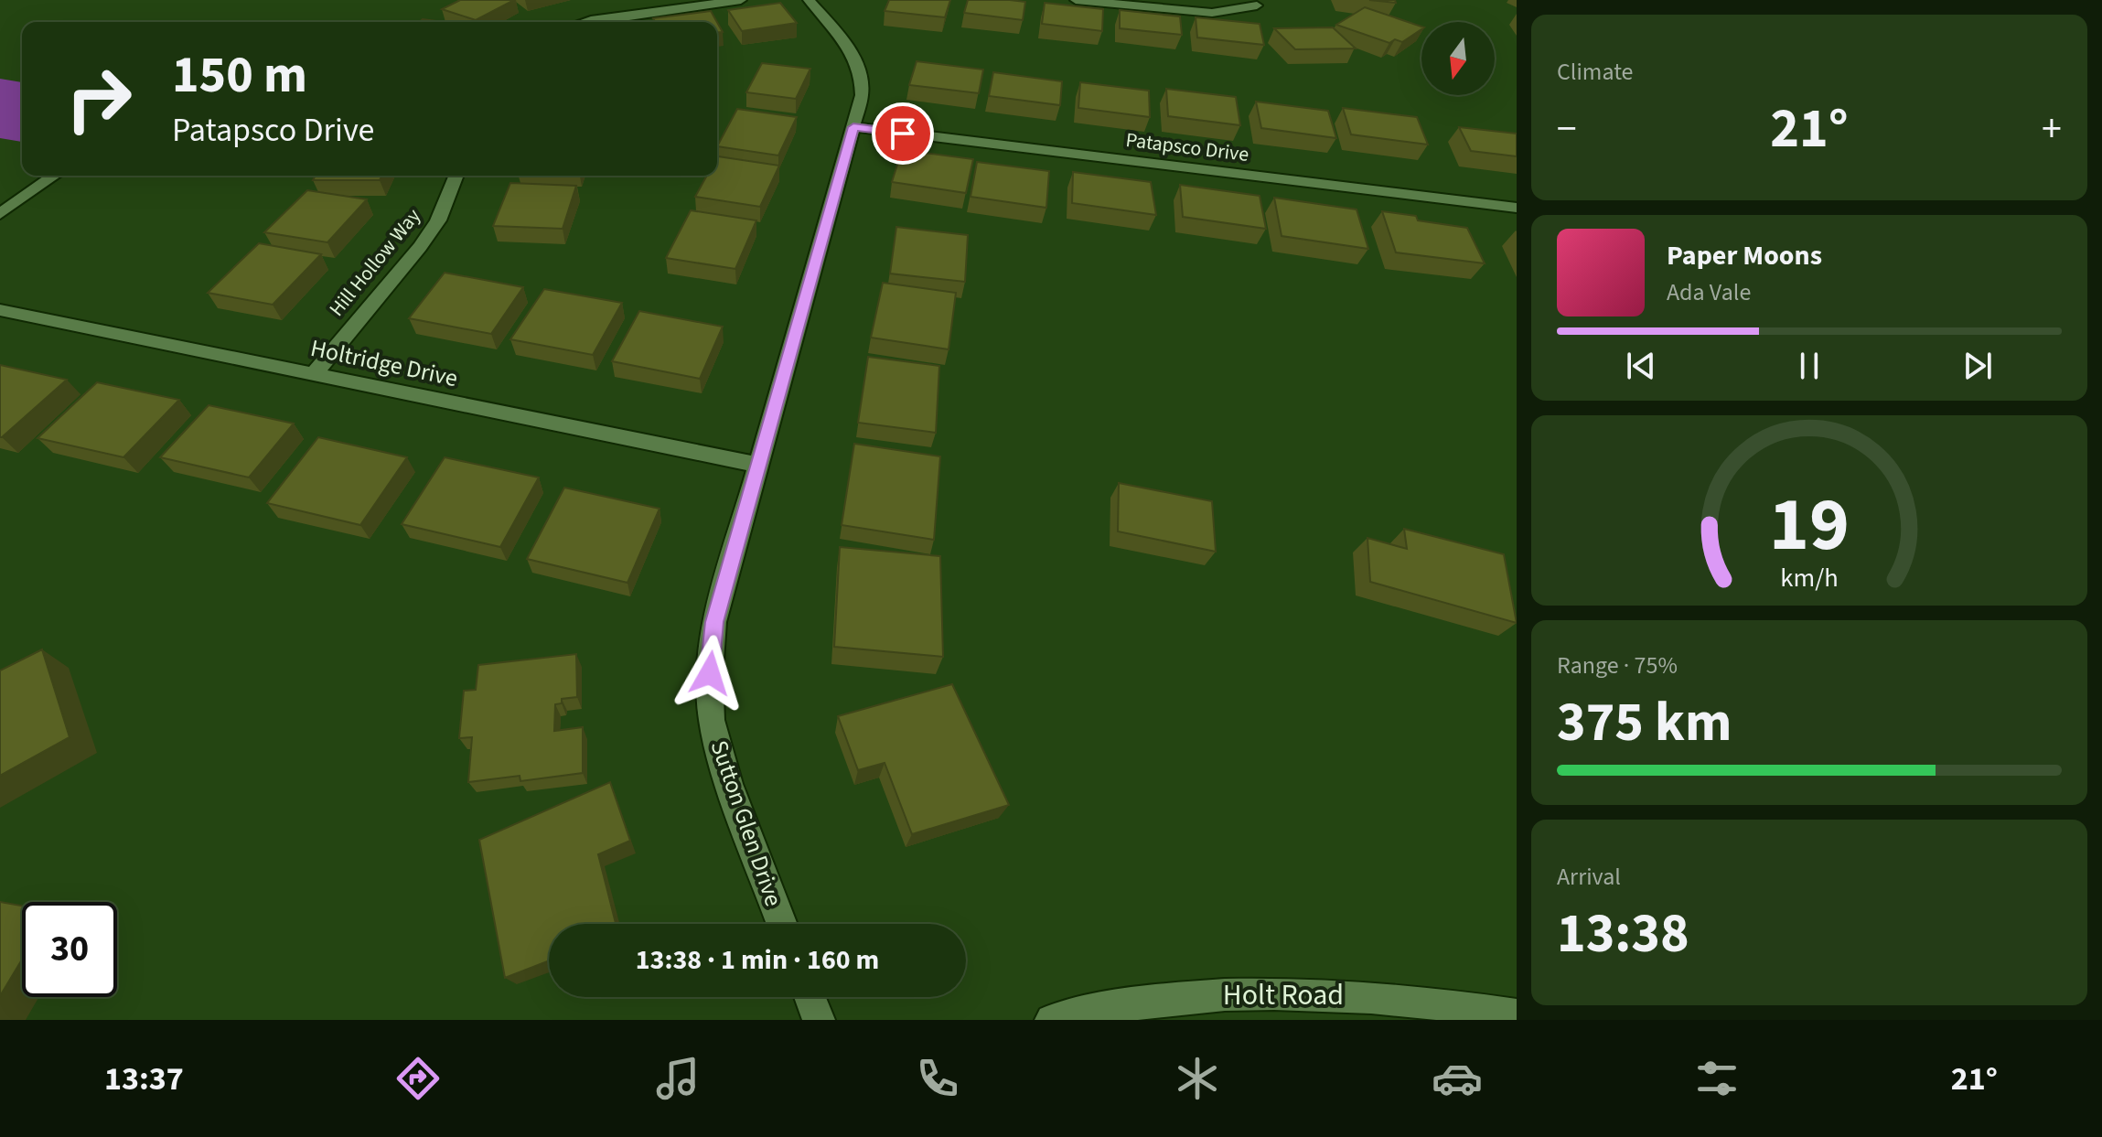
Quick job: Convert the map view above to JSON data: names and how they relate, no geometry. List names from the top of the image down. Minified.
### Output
{"streets":{"street":["Patapsco Drive","Hill Hollow Way","Holtridge Drive","Sutton Glen Drive","Holt Road"]},"crossings":[["Patapsco Drive","Sutton Glen Drive"],["Hill Hollow Way","Holtridge Drive"],["Holtridge Drive","Sutton Glen Drive"]],"north":"bottom","page":{"tile":["Climate",["Range · 75%","375 km"],["Arrival","13:38"]],"turn":["150 m","Patapsco Drive"],"heat":["−","21°","+"],"song":["Paper Moons","Ada Vale"],"limit":"30","trip":"13:38 · 1 min · 160 m","tabs":["13:37","21°"],"gauge":["19","km/h"]}}
